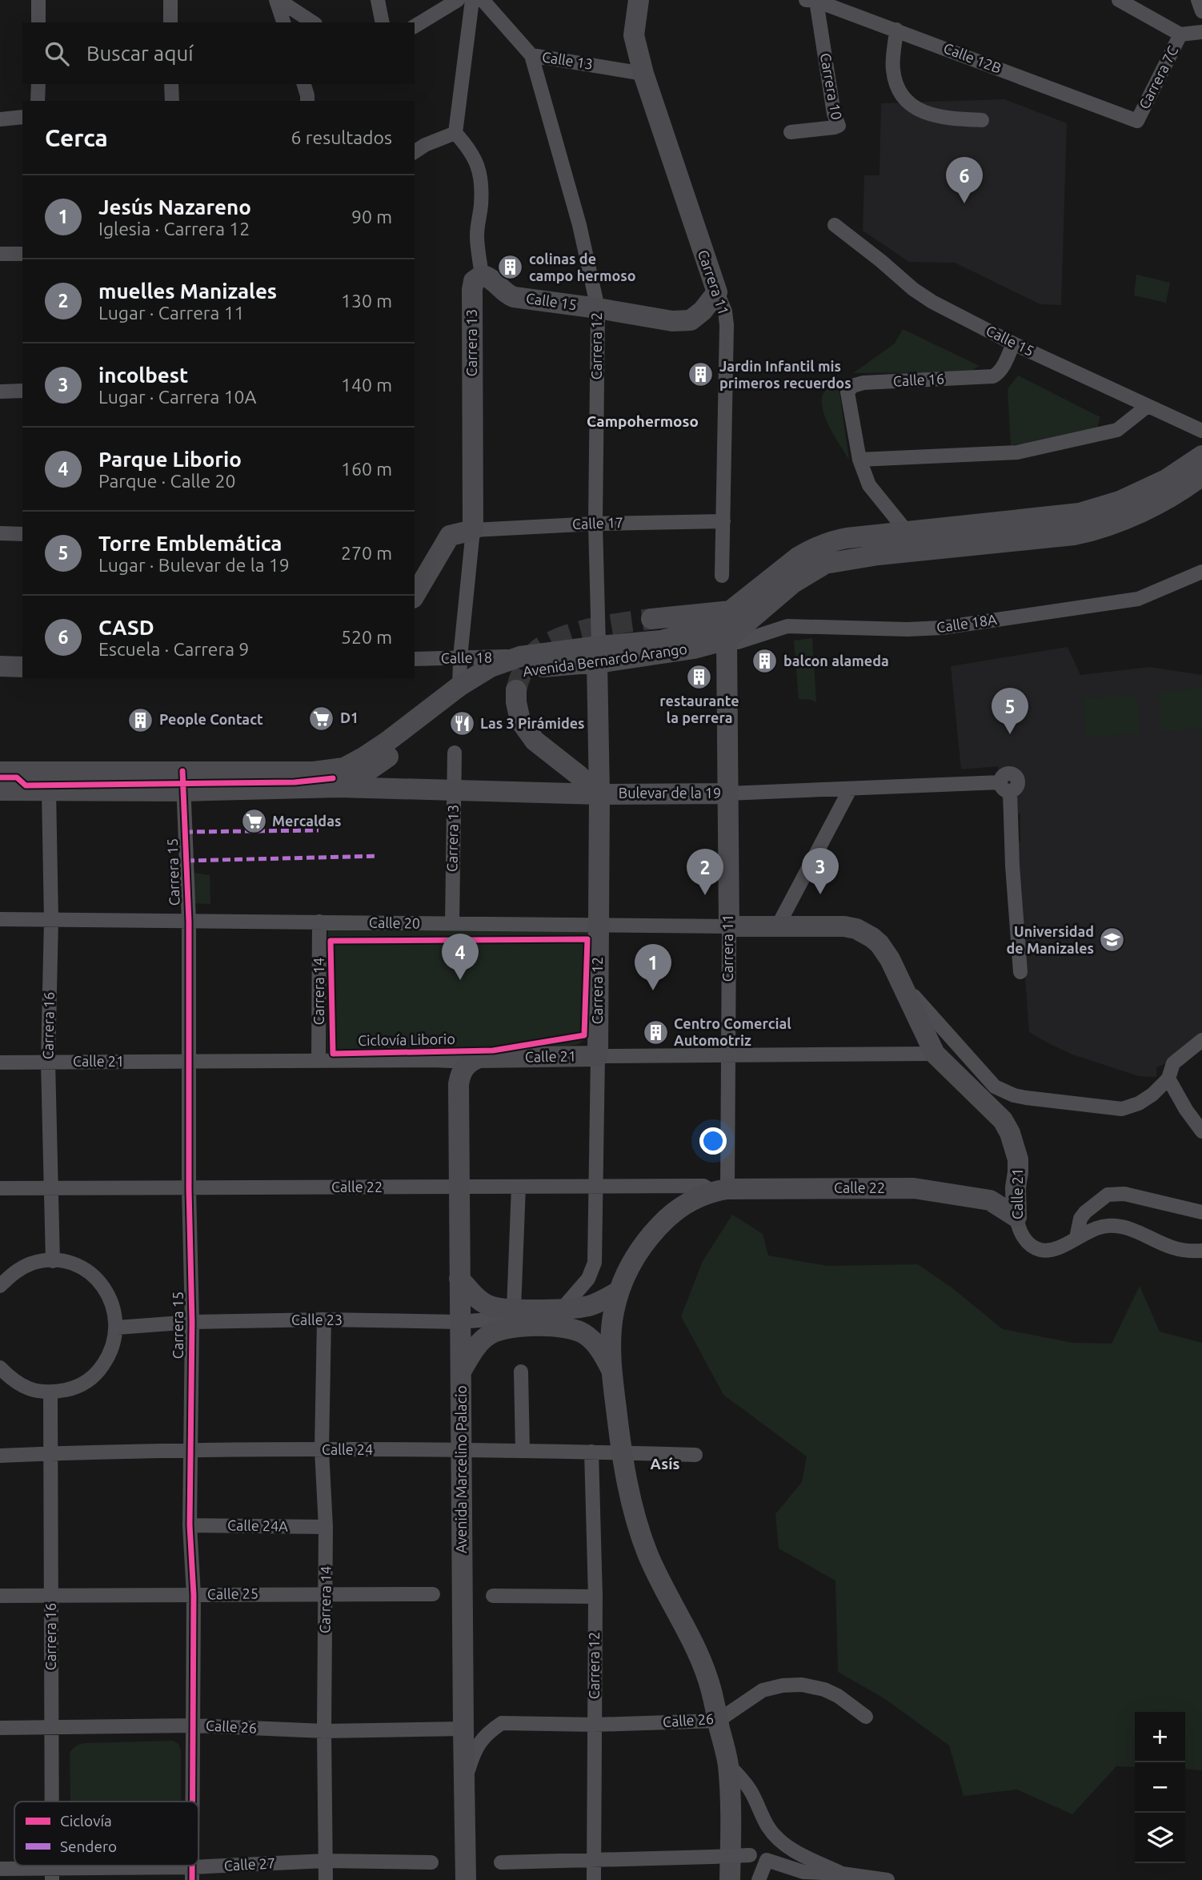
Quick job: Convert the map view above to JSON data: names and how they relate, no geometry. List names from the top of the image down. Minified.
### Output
{"streets":{"main road":["Carrera 11","Calle 15","Carrera 13","Carrera 12","Avenida Bernardo Arango","Bulevar de la 19","Calle 20","Calle 21","Calle 22","Avenida Marcelino Palacio"],"street":["Calle 12B","Calle 13","Carrera 7C","Carrera 10","Calle 16","Calle 17","Calle 18A","Calle 18","Carrera 15","Carrera 14","Carrera 16","Calle 23","Calle 24","Calle 24A","Calle 25","Calle 26","Calle 27"],"cycle path":["Ciclovía Liborio"]},"crossings":[["Calle 12B","Carrera 7C"],["Calle 12B","Carrera 10"],["Calle 13","Carrera 11"],["Calle 13","Carrera 12"],["Carrera 11","Calle 15"],["Carrera 11","Calle 17"],["Carrera 11","Calle 18A"],["Carrera 11","Avenida Bernardo Arango"],["Carrera 11","Bulevar de la 19"],["Carrera 11","Calle 20"],["Carrera 11","Calle 21"],["Carrera 11","Calle 22"],["Calle 15","Carrera 13"],["Calle 15","Carrera 12"],["Calle 15","Calle 16"],["Carrera 13","Calle 17"],["Carrera 13","Calle 18"],["Carrera 13","Avenida Bernardo Arango"],["Carrera 13","Bulevar de la 19"],["Carrera 13","Calle 20"],["Carrera 12","Calle 17"],["Carrera 12","Avenida Bernardo Arango"],["Carrera 12","Bulevar de la 19"],["Carrera 12","Calle 20"],["Carrera 12","Calle 21"],["Carrera 12","Calle 22"],["Carrera 12","Calle 24"],["Carrera 12","Calle 26"],["Calle 18A","Avenida Bernardo Arango"],["Calle 18","Avenida Bernardo Arango"],["Avenida Bernardo Arango","Bulevar de la 19"],["Avenida Bernardo Arango","Carrera 15"],["Avenida Bernardo Arango","Carrera 16"],["Carrera 15","Calle 20"],["Carrera 15","Calle 21"],["Carrera 15","Calle 22"],["Carrera 15","Calle 23"],["Carrera 15","Calle 24"],["Carrera 15","Calle 24A"],["Carrera 15","Calle 25"],["Carrera 15","Calle 26"],["Calle 20","Carrera 14"],["Calle 20","Carrera 16"],["Calle 20","Calle 21"],["Carrera 14","Calle 21"],["Carrera 14","Calle 23"],["Carrera 14","Calle 24"],["Carrera 14","Calle 24A"],["Carrera 14","Calle 25"],["Carrera 14","Calle 26"],["Carrera 14","Calle 27"],["Carrera 16","Calle 21"],["Carrera 16","Calle 22"],["Carrera 16","Calle 24"],["Carrera 16","Calle 25"],["Carrera 16","Calle 26"],["Calle 21","Calle 22"],["Calle 21","Avenida Marcelino Palacio"],["Calle 22","Avenida Marcelino Palacio"],["Calle 23","Avenida Marcelino Palacio"],["Calle 24","Avenida Marcelino Palacio"],["Avenida Marcelino Palacio","Calle 26"]],"districts":["Campohermoso","Asís"],"places":{"building":["colinas de campo hermoso","Jardin Infantil mis primeros recuerdos","balcon alameda","restaurante la perrera","People Contact","Centro Comercial Automotriz"],"supermarket":["D1","Mercaldas"],"restaurant":["Las 3 Pirámides"],"school or university":["Universidad de Manizales"]},"legend":["Ciclovía","Sendero"],"page":{"search":"Buscar aquí","heading":["Cerca","6 resultados"],"pins":["6","5","3","2","4","1"],"list":[{"mark":"1","name":"Jesús Nazareno","note":"Iglesia · Carrera 12","value":"90 m"},{"mark":"2","name":"muelles Manizales","note":"Lugar · Carrera 11","value":"130 m"},{"mark":"3","name":"incolbest","note":"Lugar · Carrera 10A","value":"140 m"},{"mark":"4","name":"Parque Liborio","note":"Parque · Calle 20","value":"160 m"},{"mark":"5","name":"Torre Emblemática","note":"Lugar · Bulevar de la 19","value":"270 m"},{"mark":"6","name":"CASD","note":"Escuela · Carrera 9","value":"520 m"}],"map_buttons":["+","−"]}}
